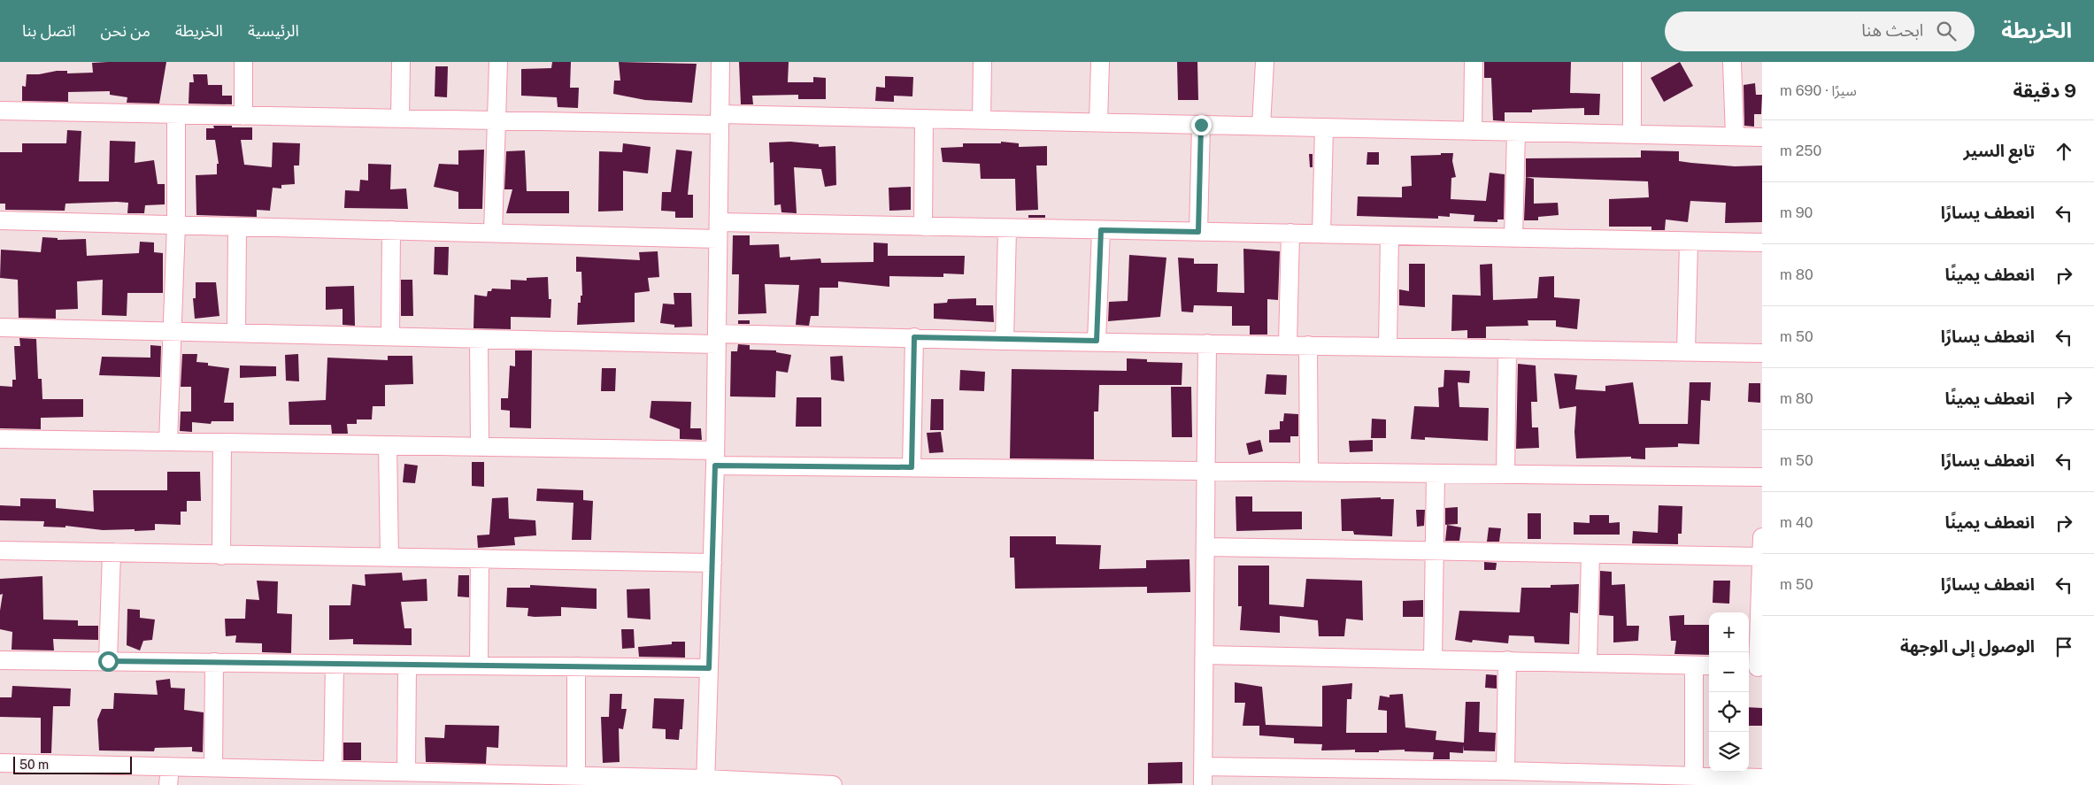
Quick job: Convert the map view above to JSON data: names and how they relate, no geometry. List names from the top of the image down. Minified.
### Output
{"scale_bar":"50 m","page":{"header":"الخريطة","search":"ابحث هنا","nav":["الرئيسية","الخريطة","من نحن","اتصل بنا"],"heading":["9 دقيقة","سيرًا · 690 m"],"list":[["تابع السير","250 m"],["انعطف يسارًا","90 m"],["انعطف يمينًا","80 m"],["انعطف يسارًا","50 m"],["انعطف يمينًا","80 m"],["انعطف يسارًا","50 m"],["انعطف يمينًا","40 m"],["انعطف يسارًا","50 m"],"الوصول إلى الوجهة"],"map_buttons":["+","−"],"scale":"50 m"}}
